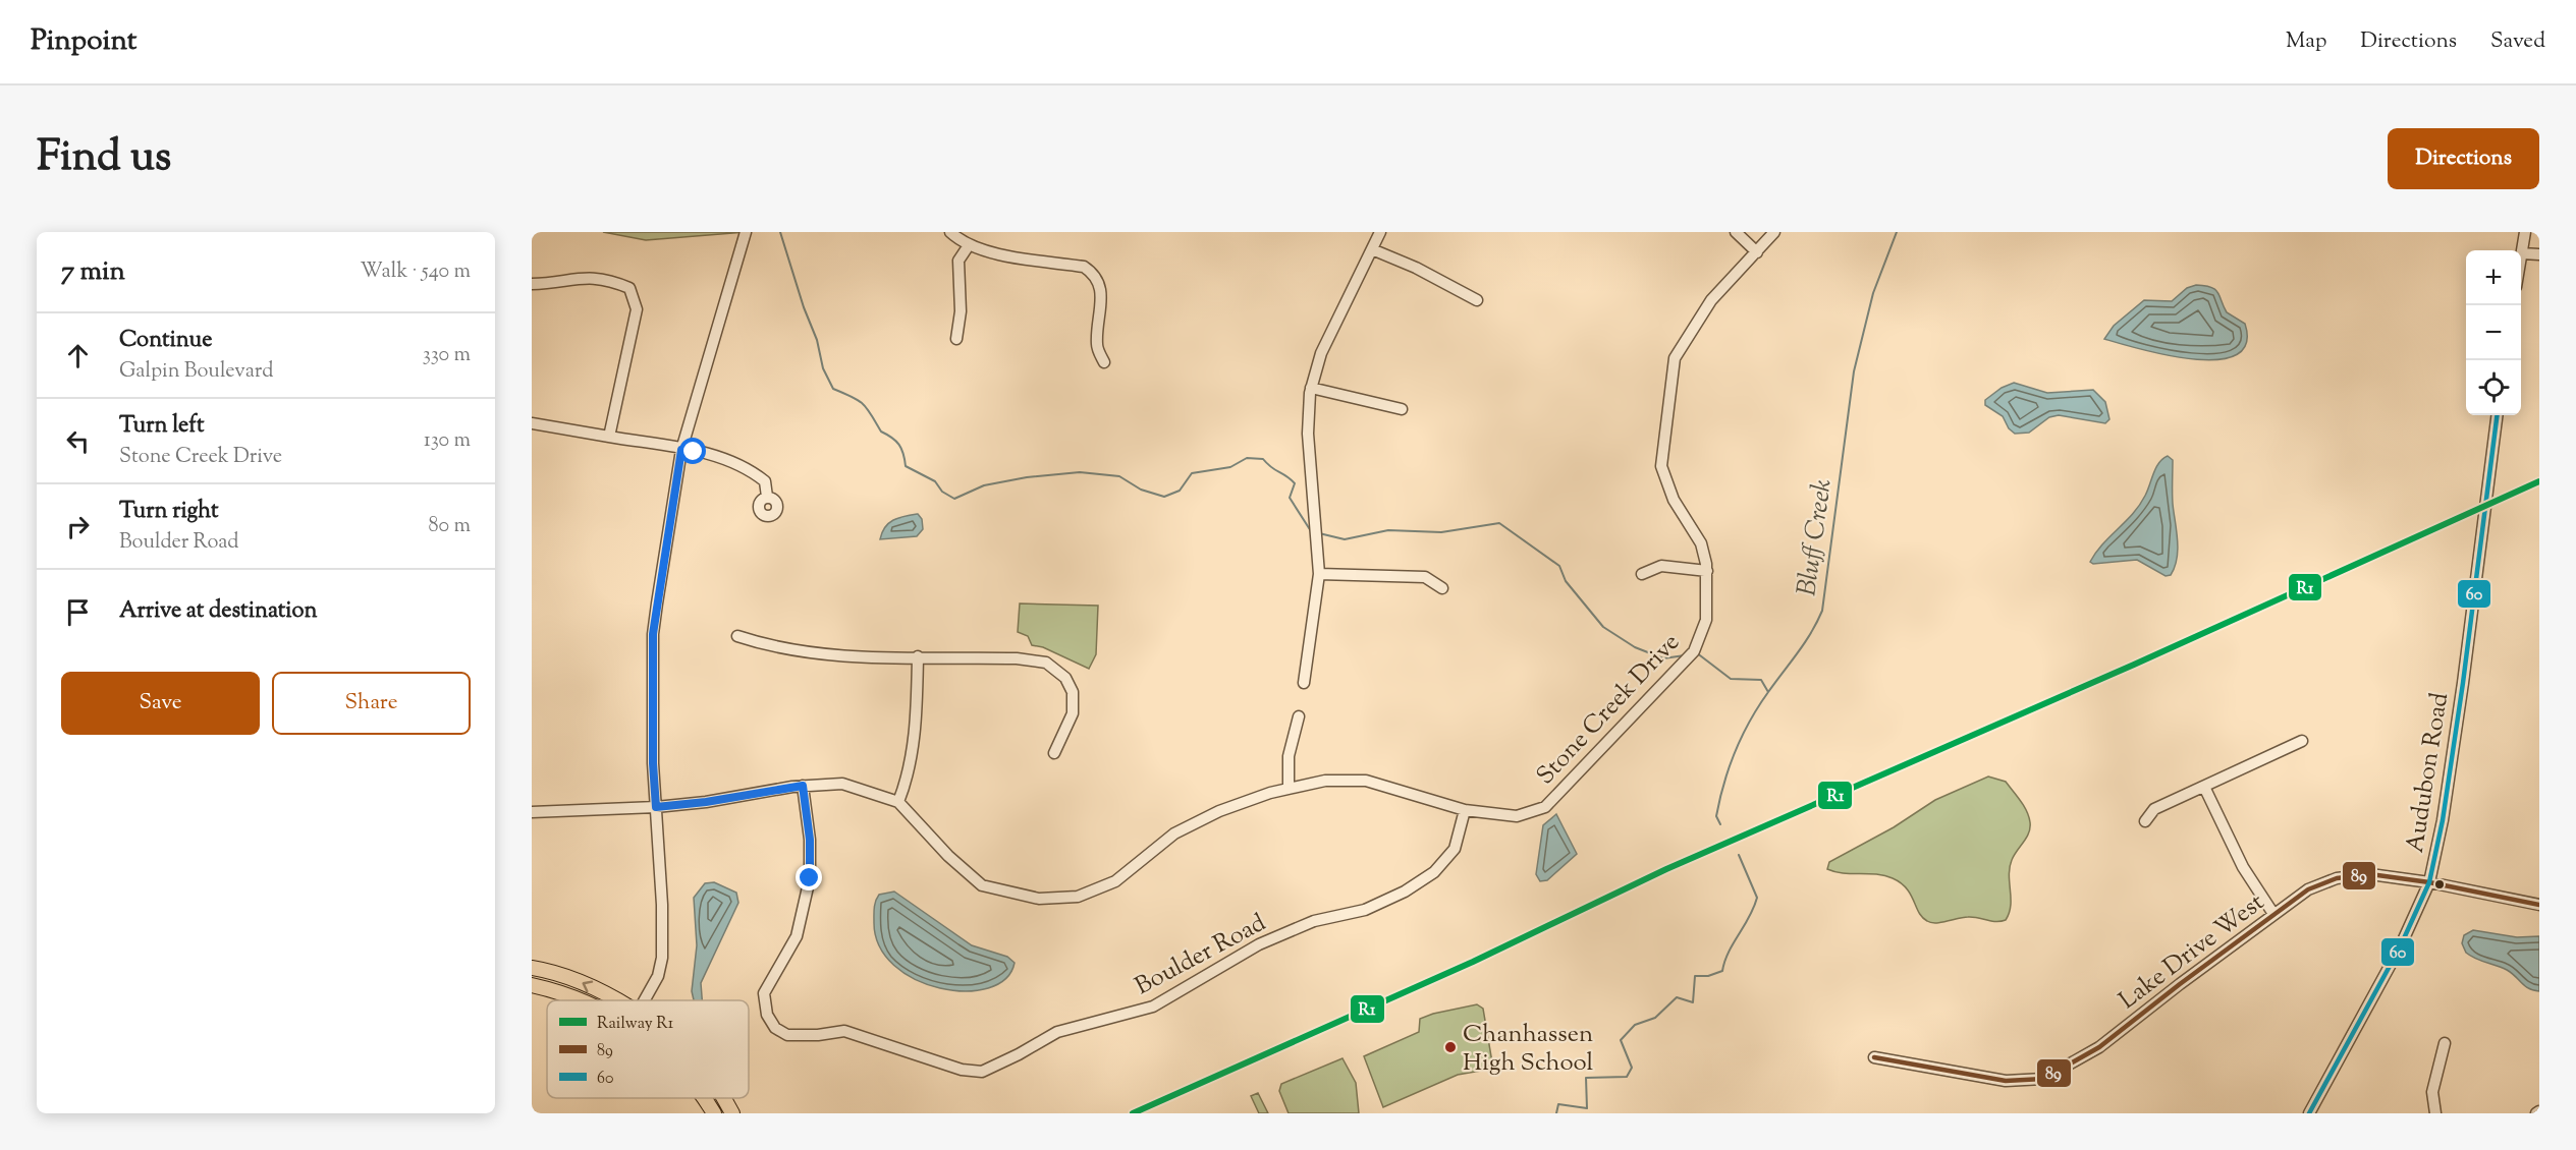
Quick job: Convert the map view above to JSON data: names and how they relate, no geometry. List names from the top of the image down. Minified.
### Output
{"streets":{"street":["Stone Creek Drive","Audubon Road","Lake Drive West","Boulder Road"]},"crossings":[["Stone Creek Drive","Boulder Road"],["Audubon Road","Lake Drive West"]],"water":["Bluff Creek"],"places":["Chanhassen High School"],"lines":["transit line 60","rail line R1","transit line 89"],"legend":["Railway R1","89","60"],"page":{"header":"Pinpoint","nav":["Map","Directions","Saved"],"title":"Find us","buttons":["Directions",["Save","Share"]],"heading":["7 min","Walk · 540 m"],"map_buttons":["+","−"],"list":[["Continue","Galpin Boulevard","330 m"],["Turn left","Stone Creek Drive","130 m"],["Turn right","Boulder Road","80 m"],"Arrive at destination"]}}
